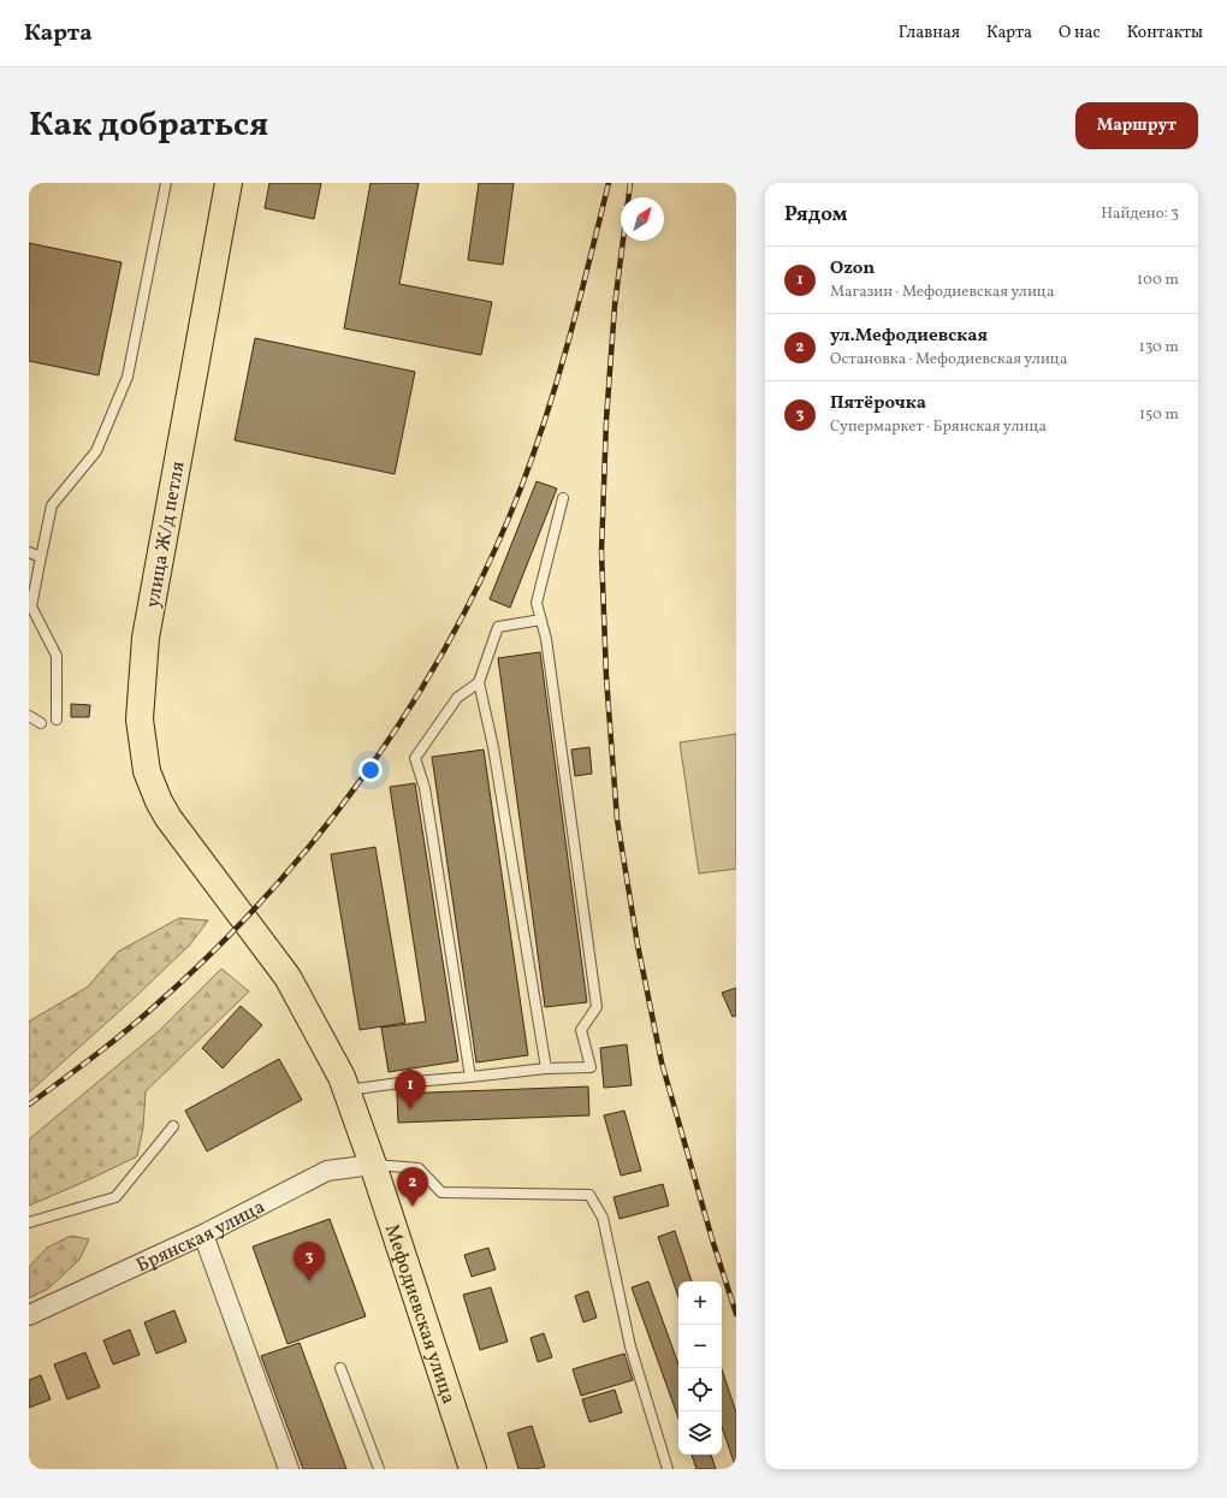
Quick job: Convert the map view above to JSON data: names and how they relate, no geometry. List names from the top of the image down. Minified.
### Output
{"streets":{"main road":["улица Ж/д петля","Мефодиевская улица"],"street":["Брянская улица"]},"crossings":[["улица Ж/д петля","Мефодиевская улица"],["Брянская улица","Мефодиевская улица"]],"north":"top right","page":{"header":"Карта","nav":["Главная","Карта","О нас","Контакты"],"title":"Как добраться","buttons":"Маршрут","heading":["Рядом","Найдено: 3"],"list":[{"mark":"1","name":"Ozon","note":"Магазин · Мефодиевская улица","value":"100 m"},{"mark":"2","name":"ул.Мефодиевская","note":"Остановка · Мефодиевская улица","value":"130 m"},{"mark":"3","name":"Пятёрочка","note":"Супермаркет · Брянская улица","value":"150 m"}],"pins":["1","2","3"],"map_buttons":["+","−"]}}
